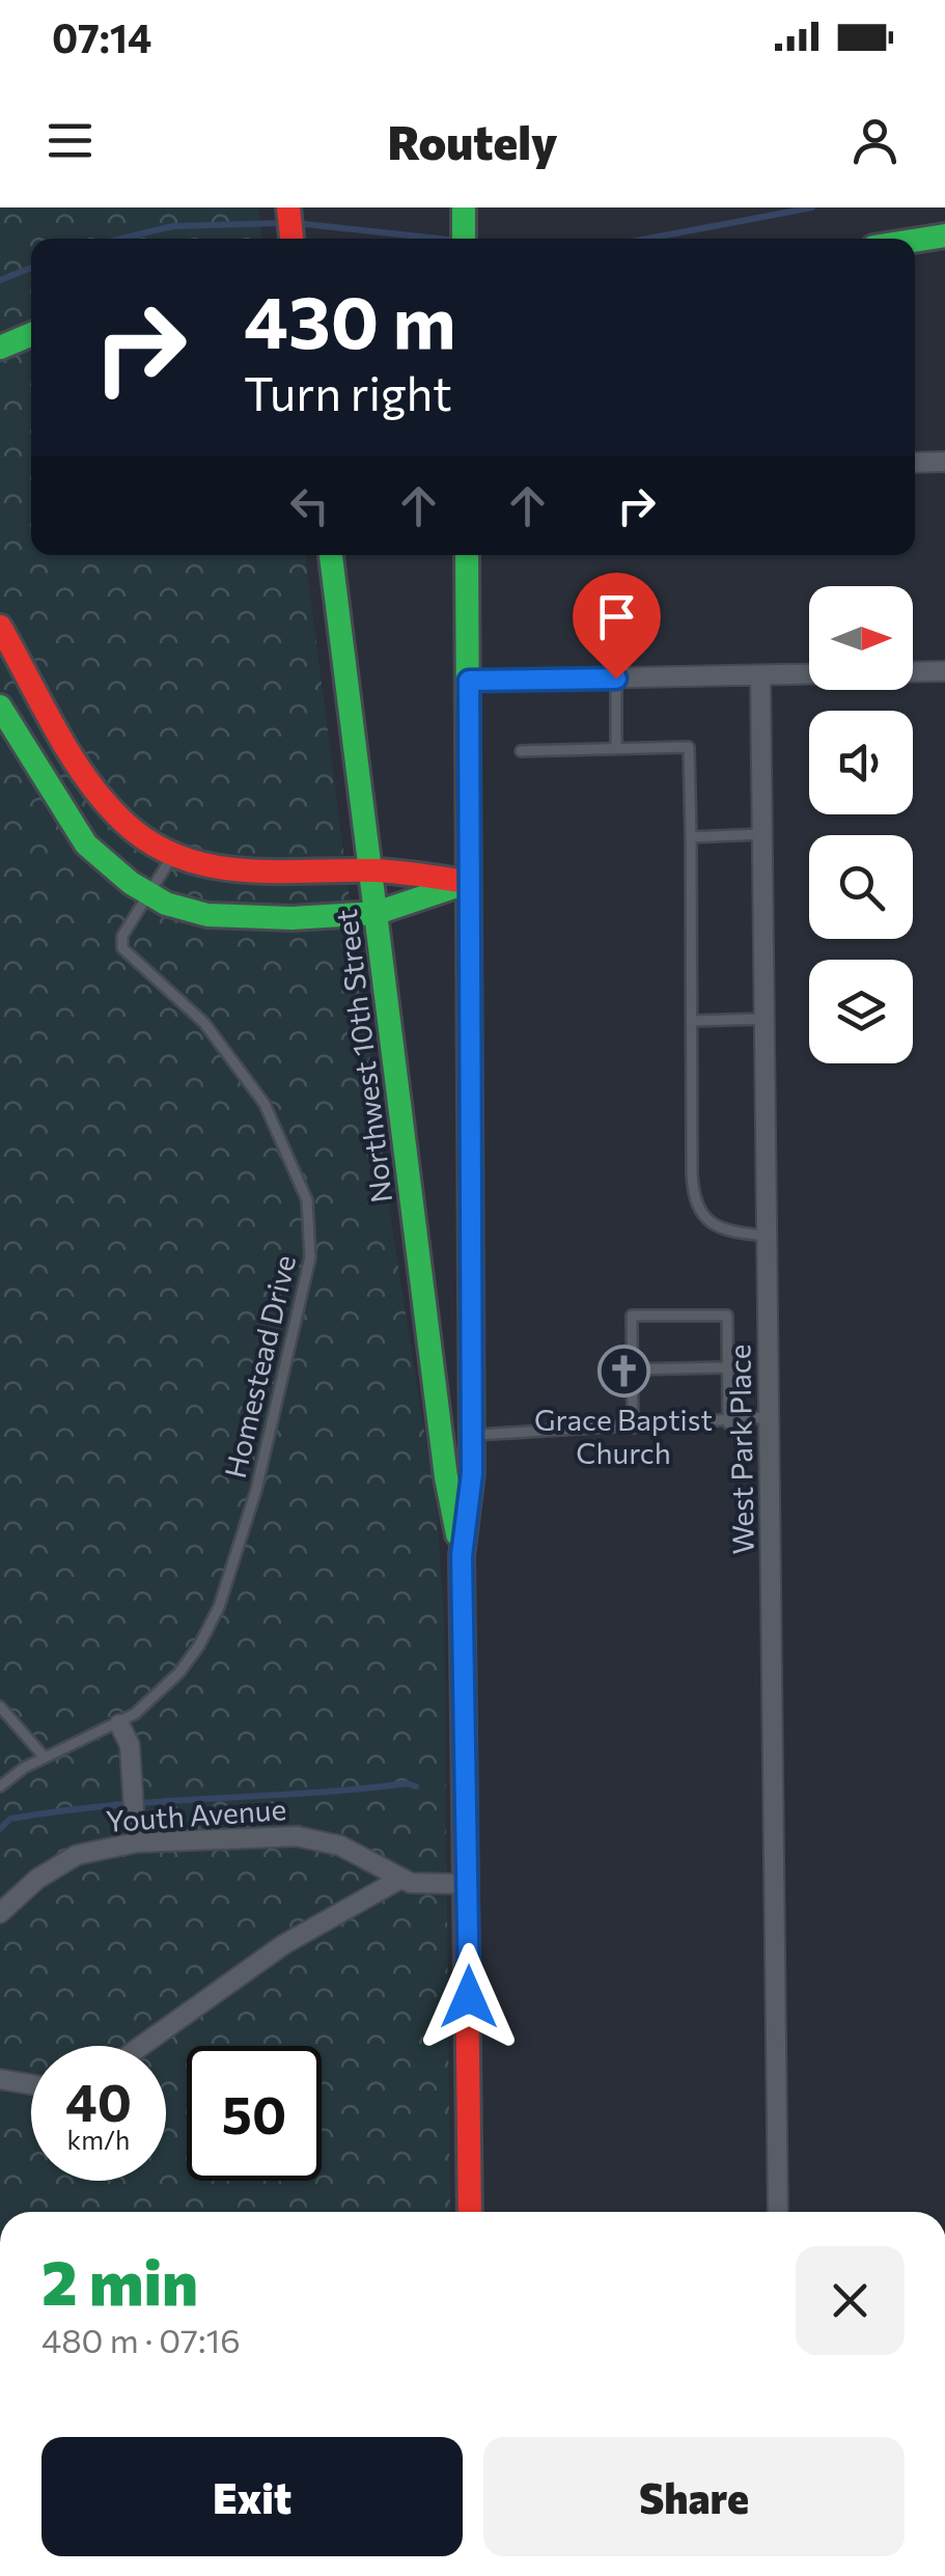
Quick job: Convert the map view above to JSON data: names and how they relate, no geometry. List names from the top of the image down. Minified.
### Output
{"streets":{"main road":["Northwest 10th Street"],"street":["West Park Place","Youth Avenue"],"lane":["Homestead Drive"]},"crossings":[["Northwest 10th Street","Youth Avenue"]],"places":{"church":["Grace Baptist Church"]},"north":"right","page":{"status":"07:14","header":"Routely","turn":["430 m","Turn right"],"speed":"40 km/h","limit":"50","heading":["2 min","480 m · 07:16"],"buttons":["Exit","Share"]}}
